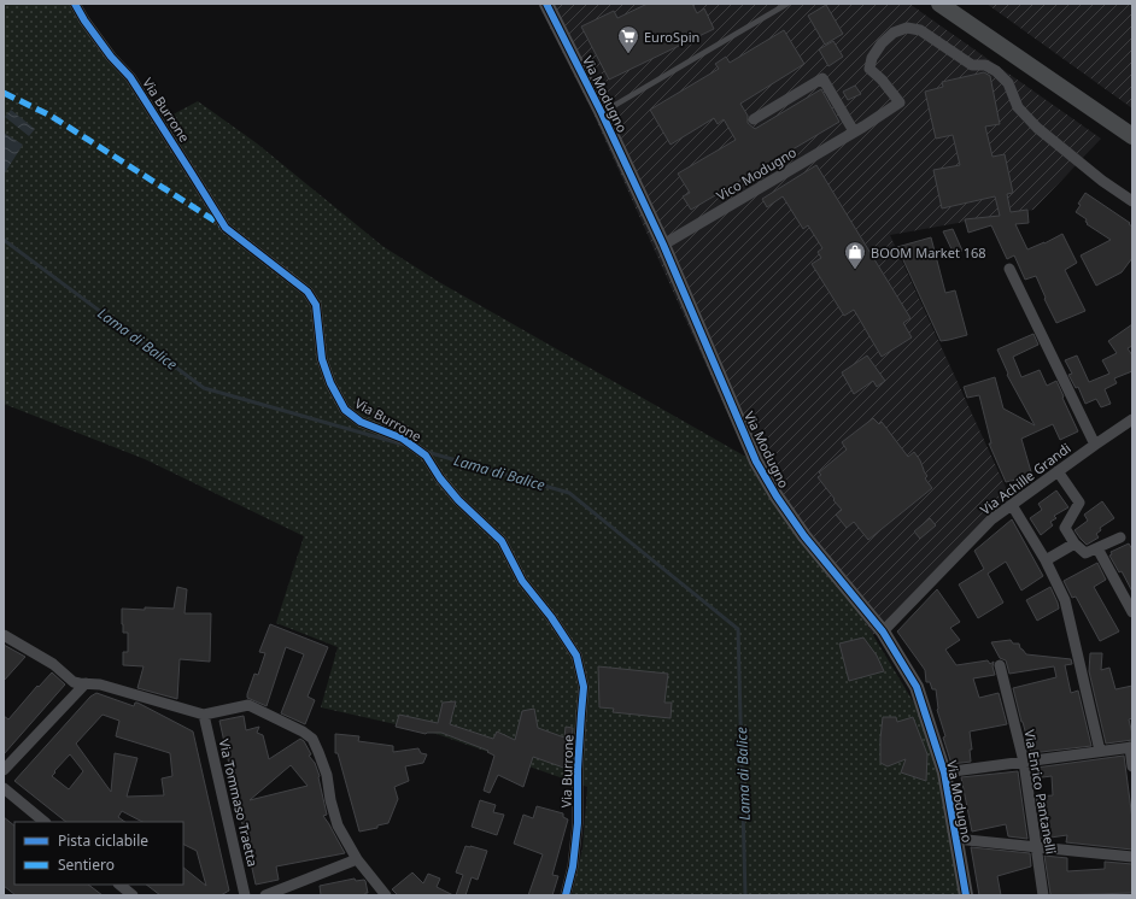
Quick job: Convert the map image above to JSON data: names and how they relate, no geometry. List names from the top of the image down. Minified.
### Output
{"streets":{"street":["Via Modugno","Via Burrone","Vico Modugno","Via Achille Grandi","Via Enrico Pantanelli","Via Tommaso Traetta"]},"crossings":[["Via Modugno","Vico Modugno"],["Via Modugno","Via Achille Grandi"]],"water":["Lama di Balice"],"places":{"supermarket":["EuroSpin"],"shop":["BOOM Market 168"]},"legend":["Pista ciclabile","Sentiero"]}
